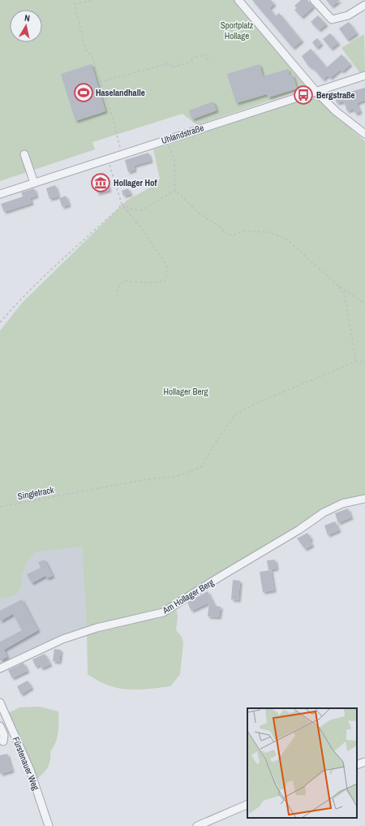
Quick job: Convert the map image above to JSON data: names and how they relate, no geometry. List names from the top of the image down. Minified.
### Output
{"streets":{"street":["Uhlandstraße","Am Hollager Berg","Fürstenauer Weg"],"path":["Singletrack"]},"parks":["Sportplatz Hollage","Hollager Berg"],"places":{"sports":["Haselandhalle"],"bus stop":["Bergstraße"],"museum":["Hollager Hof"]},"north":"top"}
